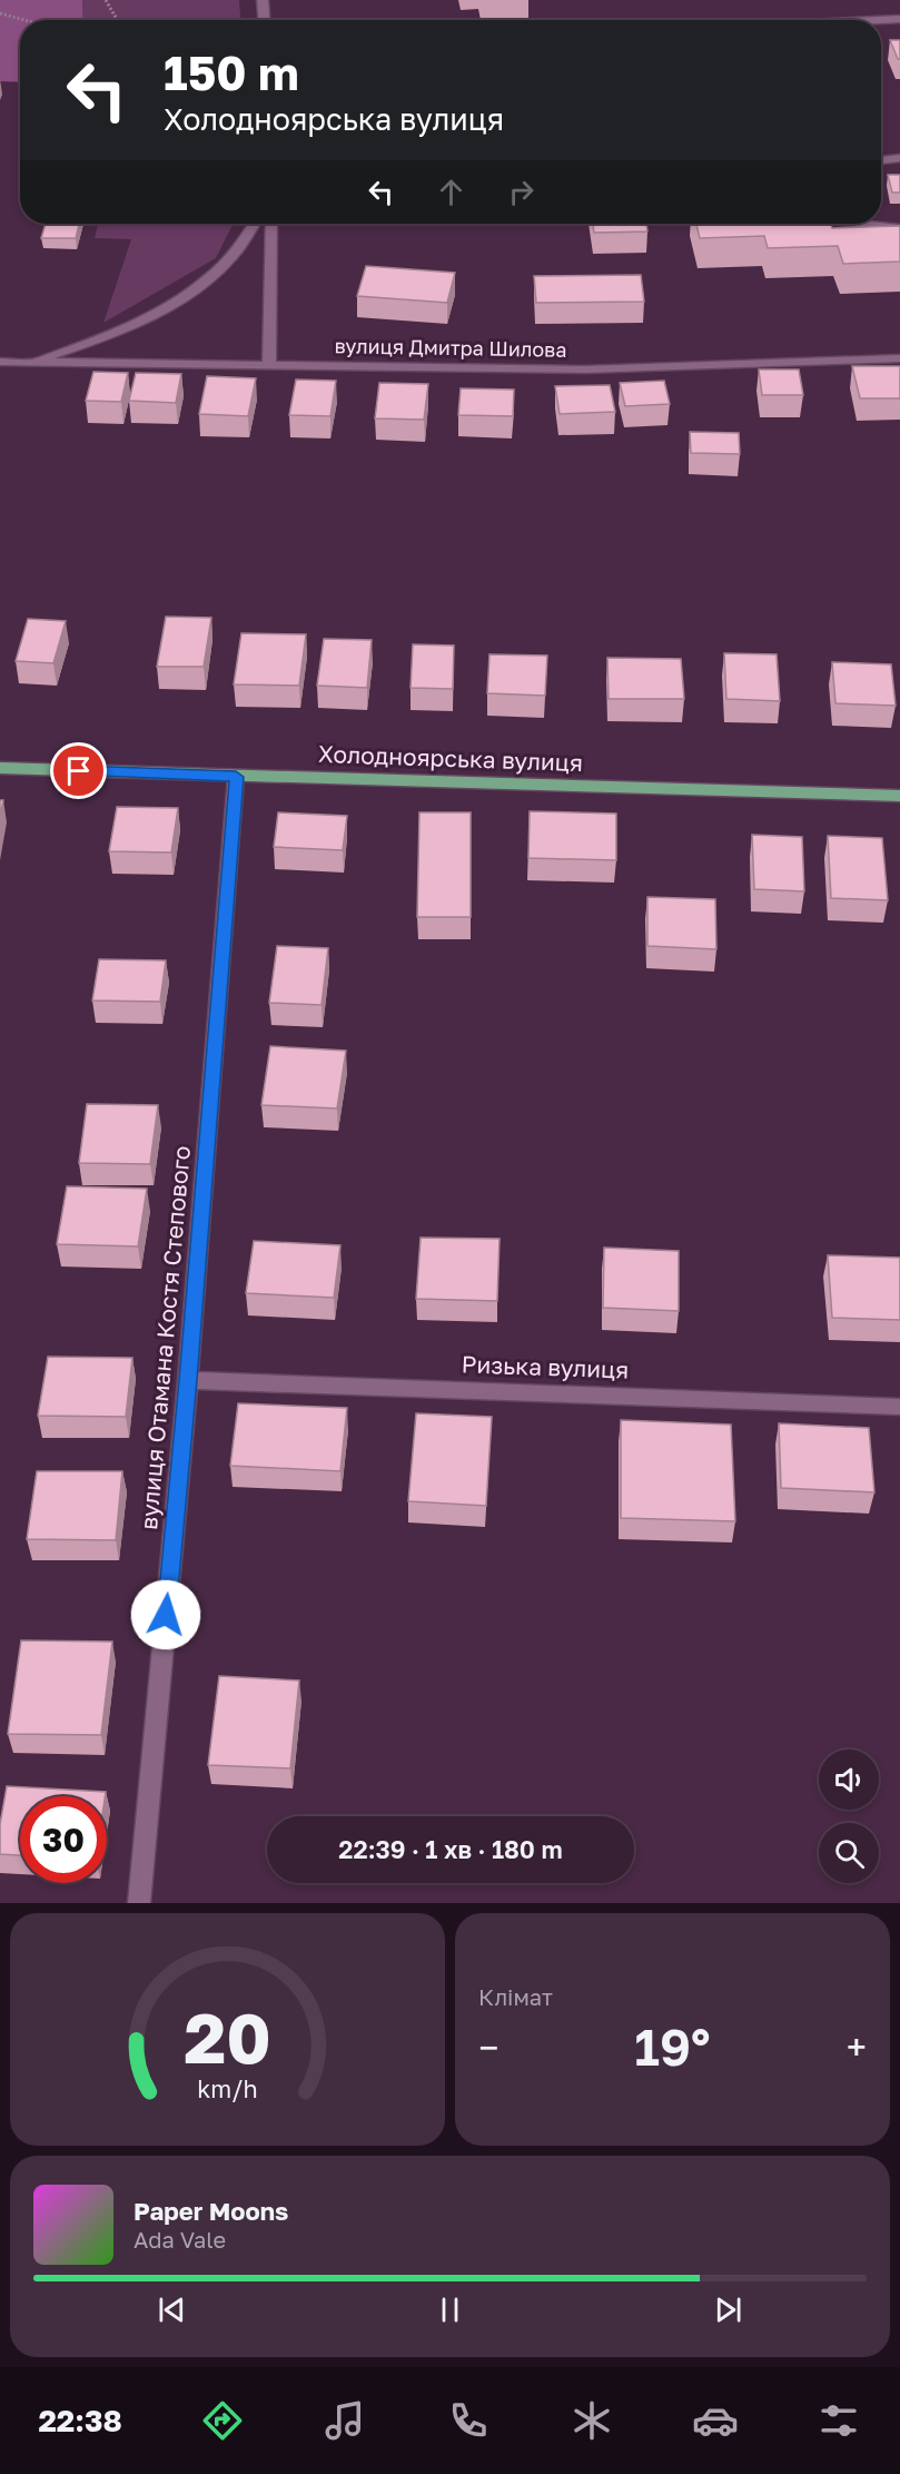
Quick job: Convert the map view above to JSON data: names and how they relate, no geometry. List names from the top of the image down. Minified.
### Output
{"streets":{"main road":["Холодноярська вулиця"],"street":["вулиця Дмитра Шилова","вулиця Отамана Костя Степового","Ризька вулиця"]},"crossings":[["Холодноярська вулиця","вулиця Отамана Костя Степового"],["вулиця Отамана Костя Степового","Ризька вулиця"]],"page":{"turn":["150 m","Холодноярська вулиця"],"limit":"30","trip":"22:39 · 1 хв · 180 m","tile":"Клімат","heat":["−","19°","+"],"song":["Paper Moons","Ada Vale"],"tabs":"22:38","gauge":["20","km/h"]}}
